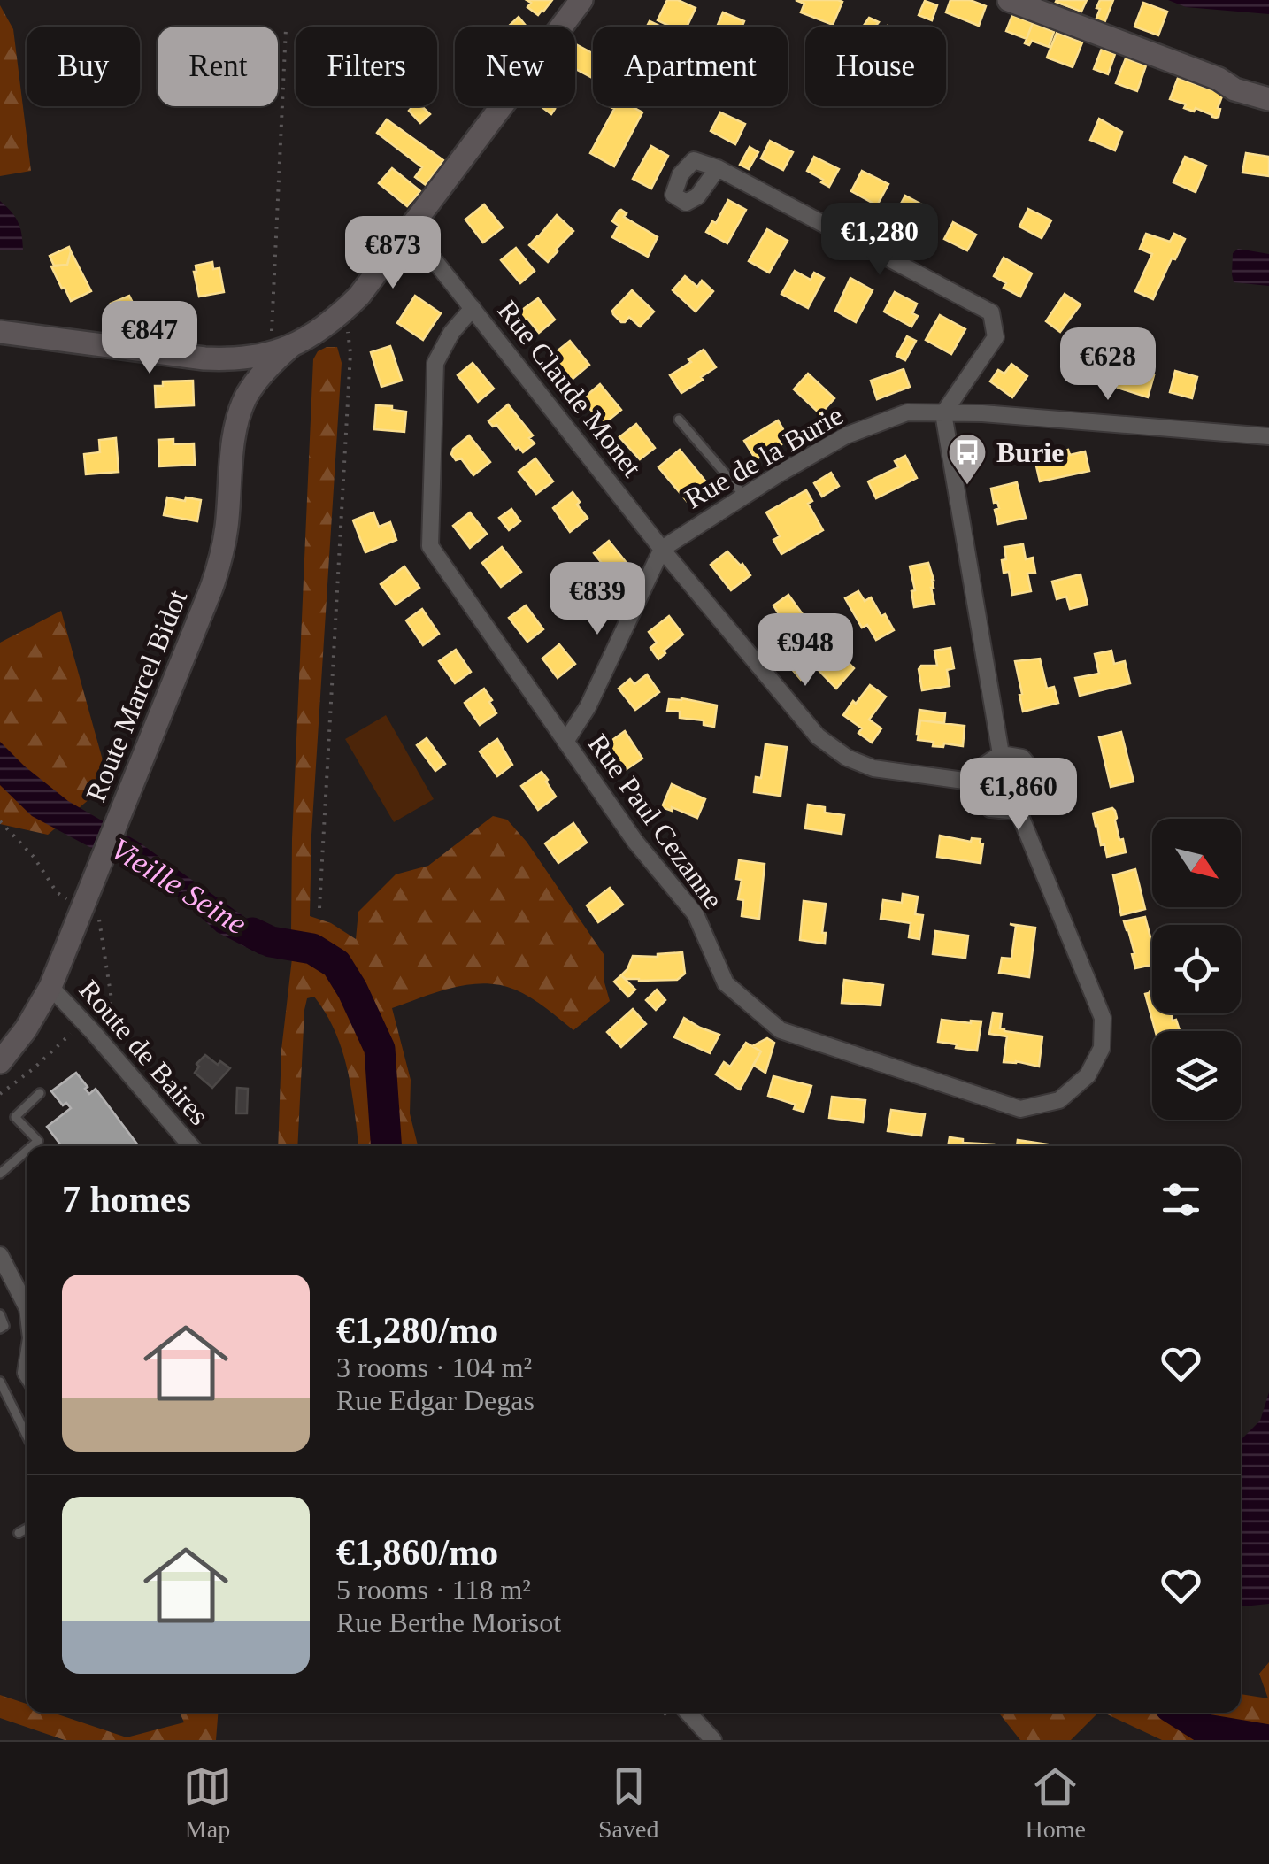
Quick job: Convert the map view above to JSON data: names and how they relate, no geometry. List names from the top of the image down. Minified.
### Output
{"streets":{"street":["Rue Claude Monet","Rue de la Burie","Route Marcel Bidot","Rue Paul Cezanne","Route de Baires"]},"crossings":[["Rue Claude Monet","Rue de la Burie"],["Rue Claude Monet","Rue Paul Cezanne"],["Route Marcel Bidot","Route de Baires"]],"water":["Vieille Seine"],"places":{"bus stop":["Burie"]},"north":"bottom right","page":{"chip":["Buy","Rent","Filters","New","Apartment","House"],"price":["€1,280","€873","€847","€628","€839","€948","€1,860"],"heading":"7 homes","list":[{"name":"€1,280/mo","note":"3 rooms · 104 m² · Rue Edgar Degas"},{"name":"€1,860/mo","note":"5 rooms · 118 m² · Rue Berthe Morisot"}],"tabs":["Map","Saved","Home"]}}
